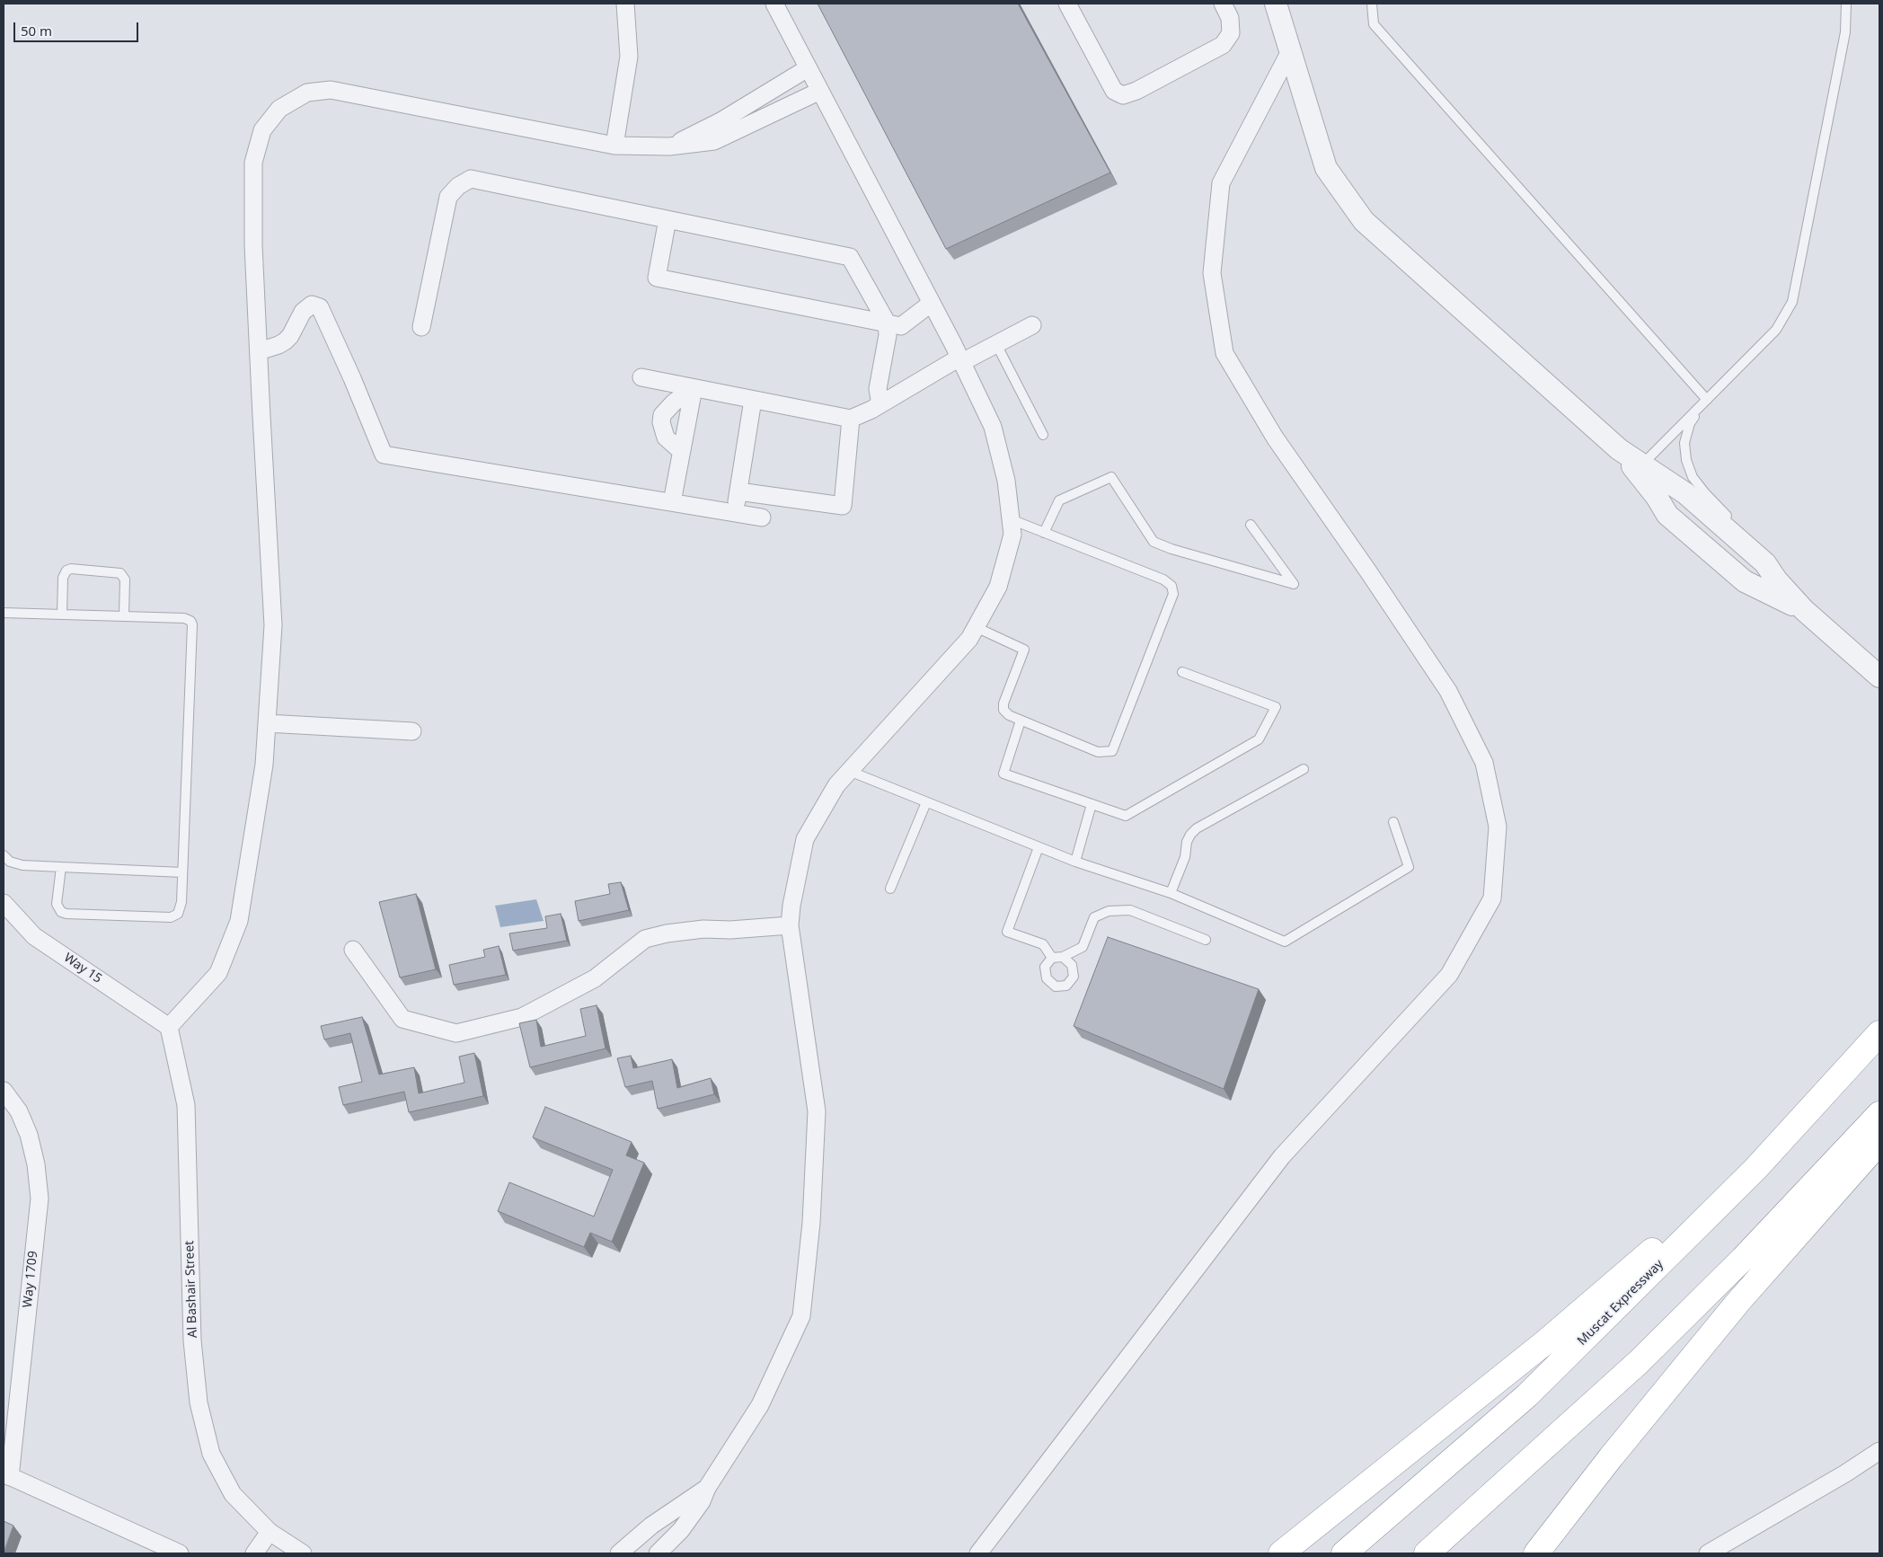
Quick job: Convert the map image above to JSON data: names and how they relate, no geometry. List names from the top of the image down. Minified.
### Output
{"streets":{"highway":["Muscat Expressway"],"street":["Way 15","Way 1709","Al Bashair Street"]},"crossings":[["Way 15","Al Bashair Street"]],"scale_bar":"50 m"}
